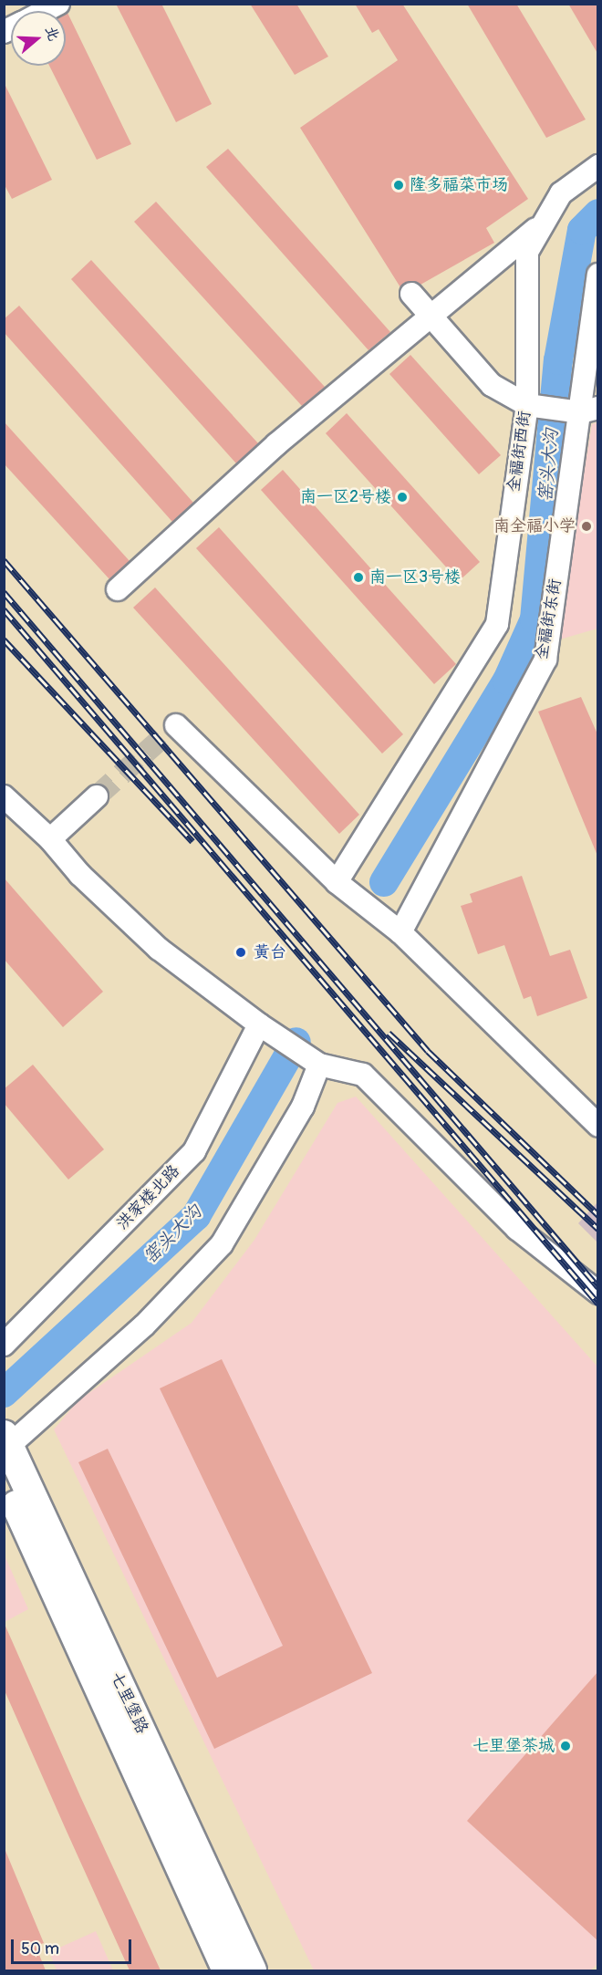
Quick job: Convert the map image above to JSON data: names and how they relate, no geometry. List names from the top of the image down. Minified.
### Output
{"streets":{"main road":["七里堡路"],"street":["全福街西街","全福街东街","洪家楼北路"]},"water":["窑头大沟"],"places":["隆多福菜市场","南一区2号楼","南全福小学","南一区3号楼","黄台","七里堡茶城"],"scale_bar":"50 m","north":"right"}
